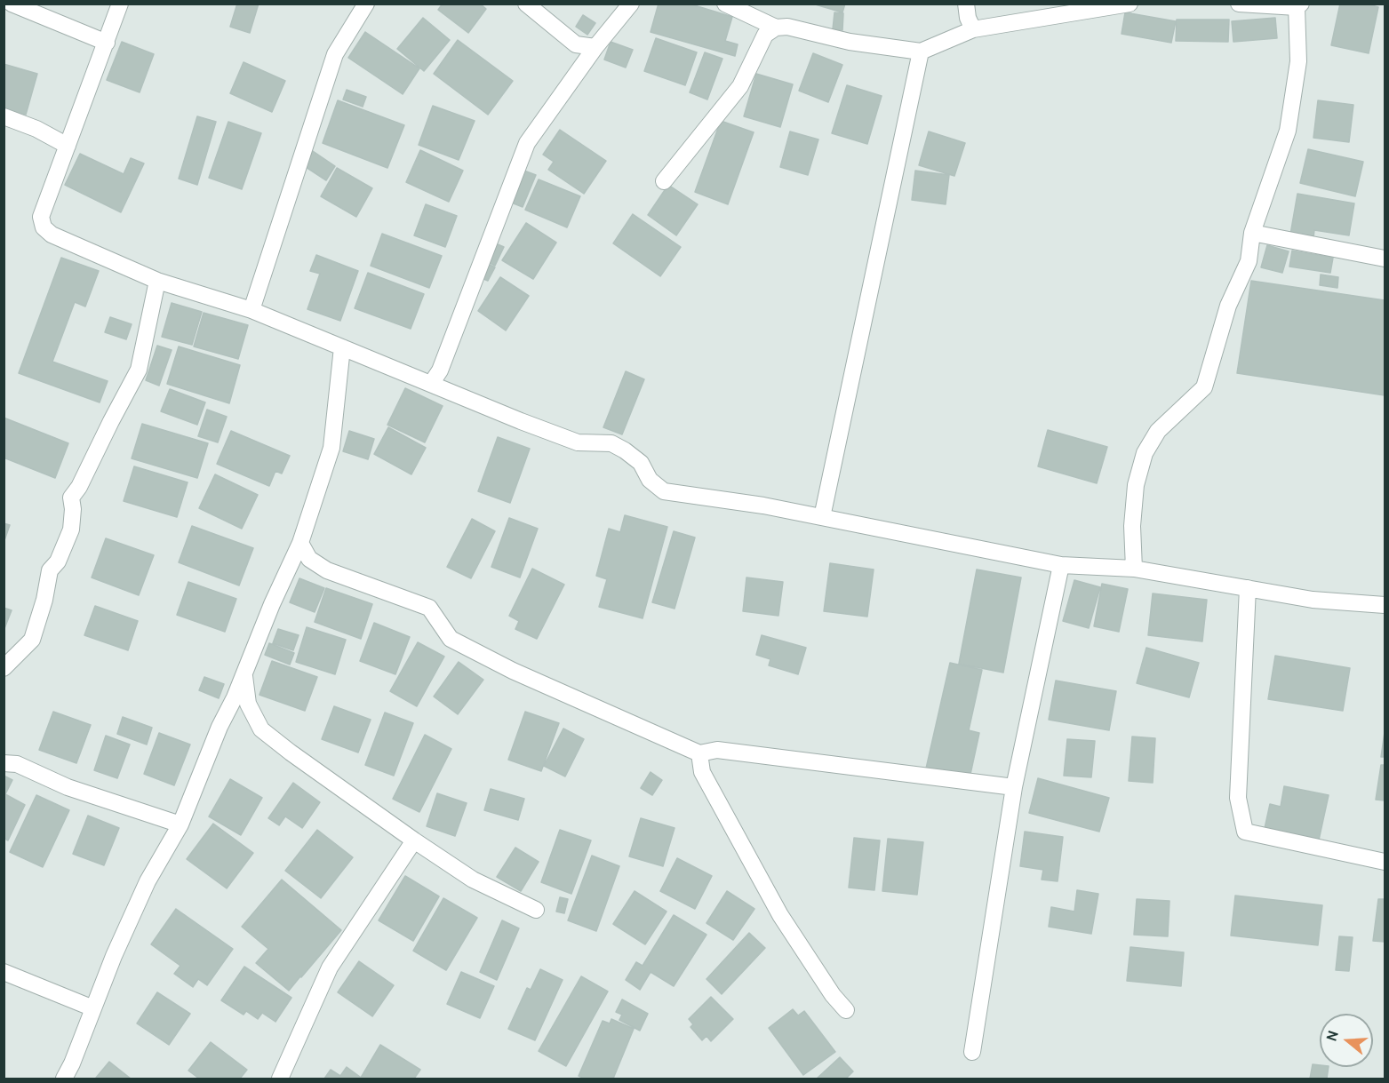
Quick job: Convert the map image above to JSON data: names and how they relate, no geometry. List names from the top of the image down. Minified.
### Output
{"north":"left"}
